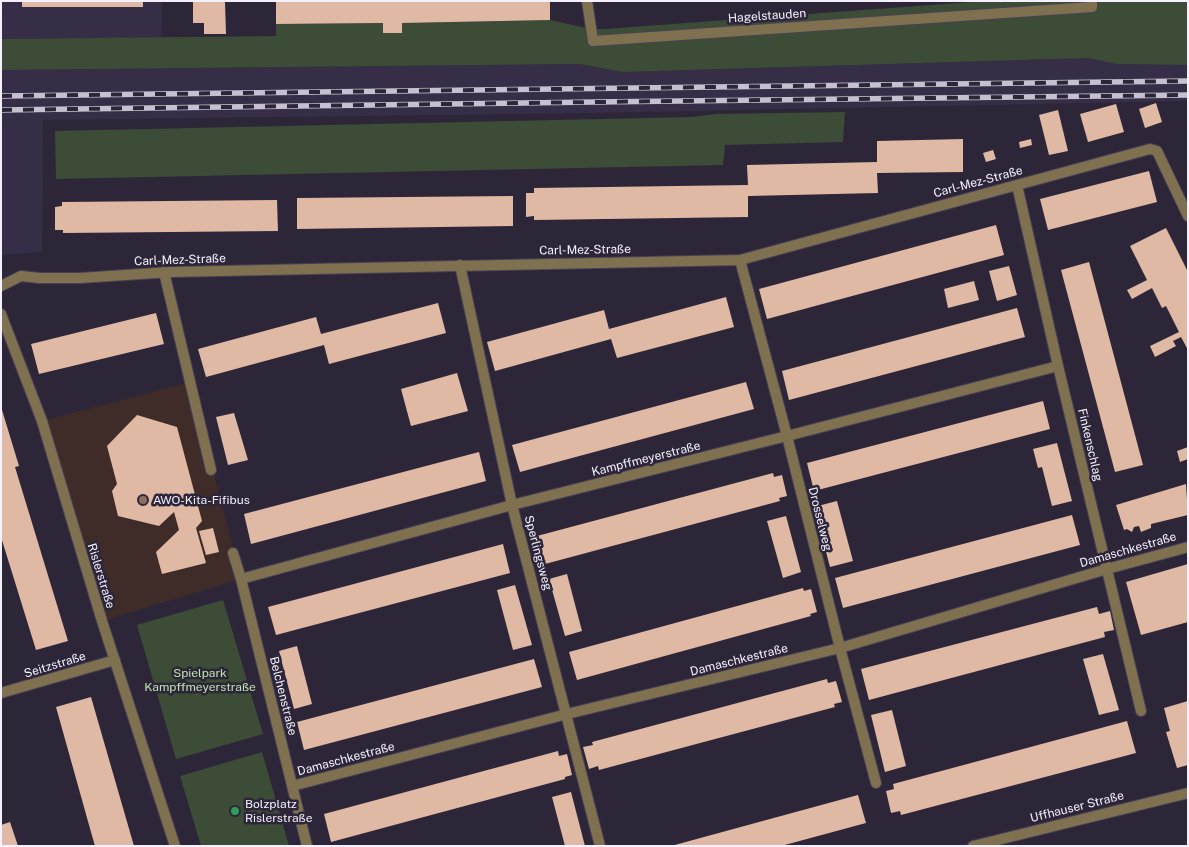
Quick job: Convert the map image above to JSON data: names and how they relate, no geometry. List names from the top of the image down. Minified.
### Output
{"streets":{"street":["Hagelstauden","Carl-Mez-Straße","Finkenschlag","Kampffmeyerstraße","Drosselweg","Damaschkestraße","Sperlingsweg","Rislerstraße","Seitzstraße","Belchenstraße","Uffhauser Straße"]},"crossings":[["Carl-Mez-Straße","Finkenschlag"],["Carl-Mez-Straße","Drosselweg"],["Carl-Mez-Straße","Sperlingsweg"],["Finkenschlag","Kampffmeyerstraße"],["Finkenschlag","Damaschkestraße"],["Kampffmeyerstraße","Drosselweg"],["Kampffmeyerstraße","Sperlingsweg"],["Kampffmeyerstraße","Belchenstraße"],["Drosselweg","Damaschkestraße"],["Damaschkestraße","Sperlingsweg"],["Damaschkestraße","Belchenstraße"],["Rislerstraße","Seitzstraße"]],"parks":["Spielpark Kampffmeyerstraße"],"places":["AWO-Kita-Fifibus","Bolzplatz Rislerstraße"]}
